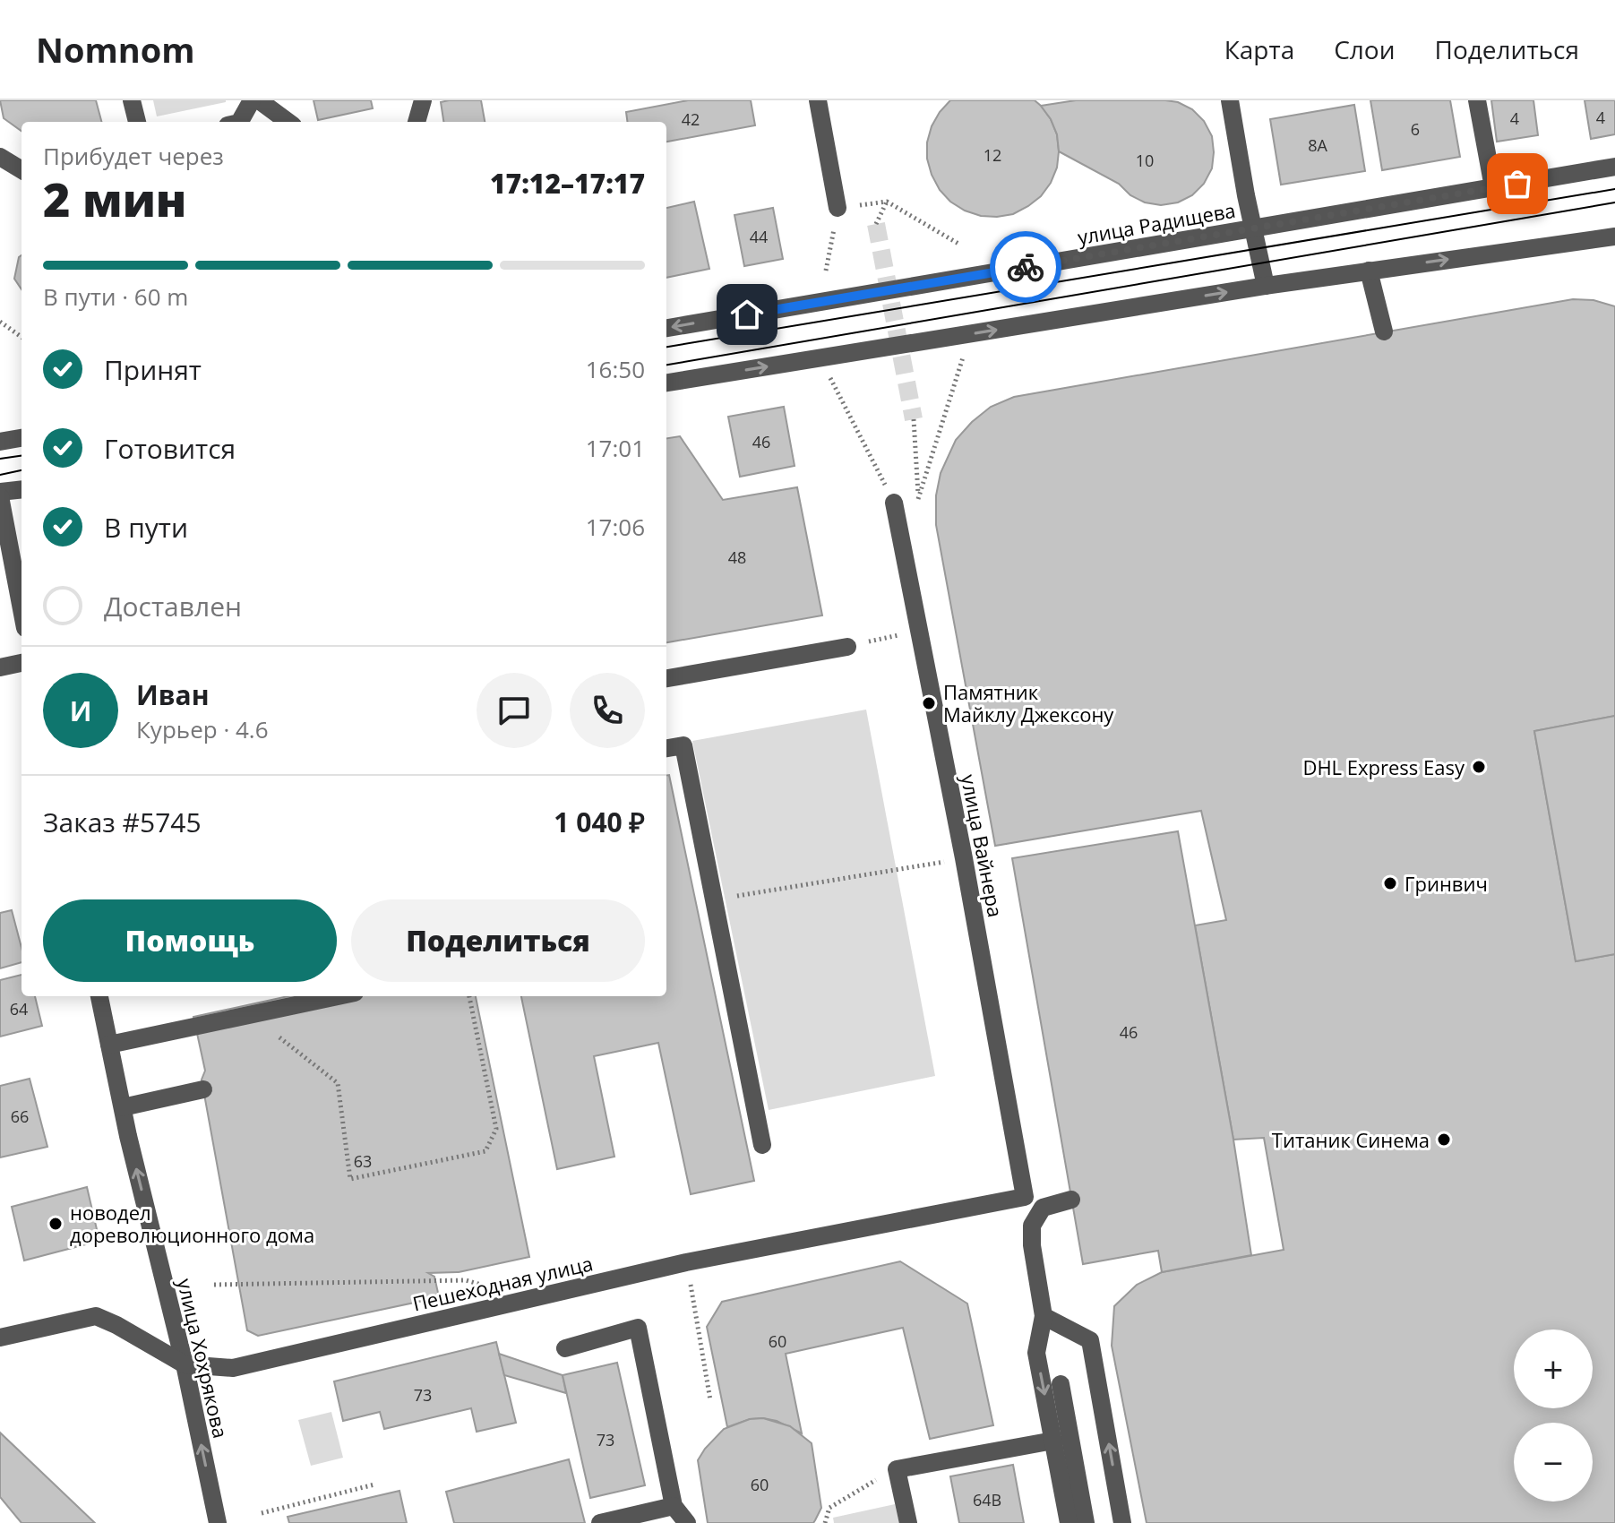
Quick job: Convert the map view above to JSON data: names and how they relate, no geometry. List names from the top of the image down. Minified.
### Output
{"streets":{"street":["улица Радищева","улица Вайнера","Пешеходная улица","улица Хохрякова"]},"crossings":[["улица Вайнера","Пешеходная улица"],["Пешеходная улица","улица Хохрякова"]],"one_way":["улица Хохрякова"],"places":["Памятник Майклу Джексону","DHL Express Easy","Гринвич","Титаник Синема","новодел дореволюционного дома"],"house_numbers":["4","4","42","6","8А","12","10","44","46","48","64","46","66","63","60","73","73","60","64В"],"page":{"header":"Nomnom","nav":["Карта","Слои","Поделиться"],"heading":["2 мин","Прибудет через","17:12–17:17"],"panel":["Иван","Курьер · 4.6","Заказ #5745","1 040 ₽"],"bar":"В пути · 60 m","list":[["Принят","16:50"],["Готовится","17:01"],["В пути","17:06"],"Доставлен"],"round":"И","buttons":["Помощь","Поделиться"],"map_buttons":["+","−"]}}
